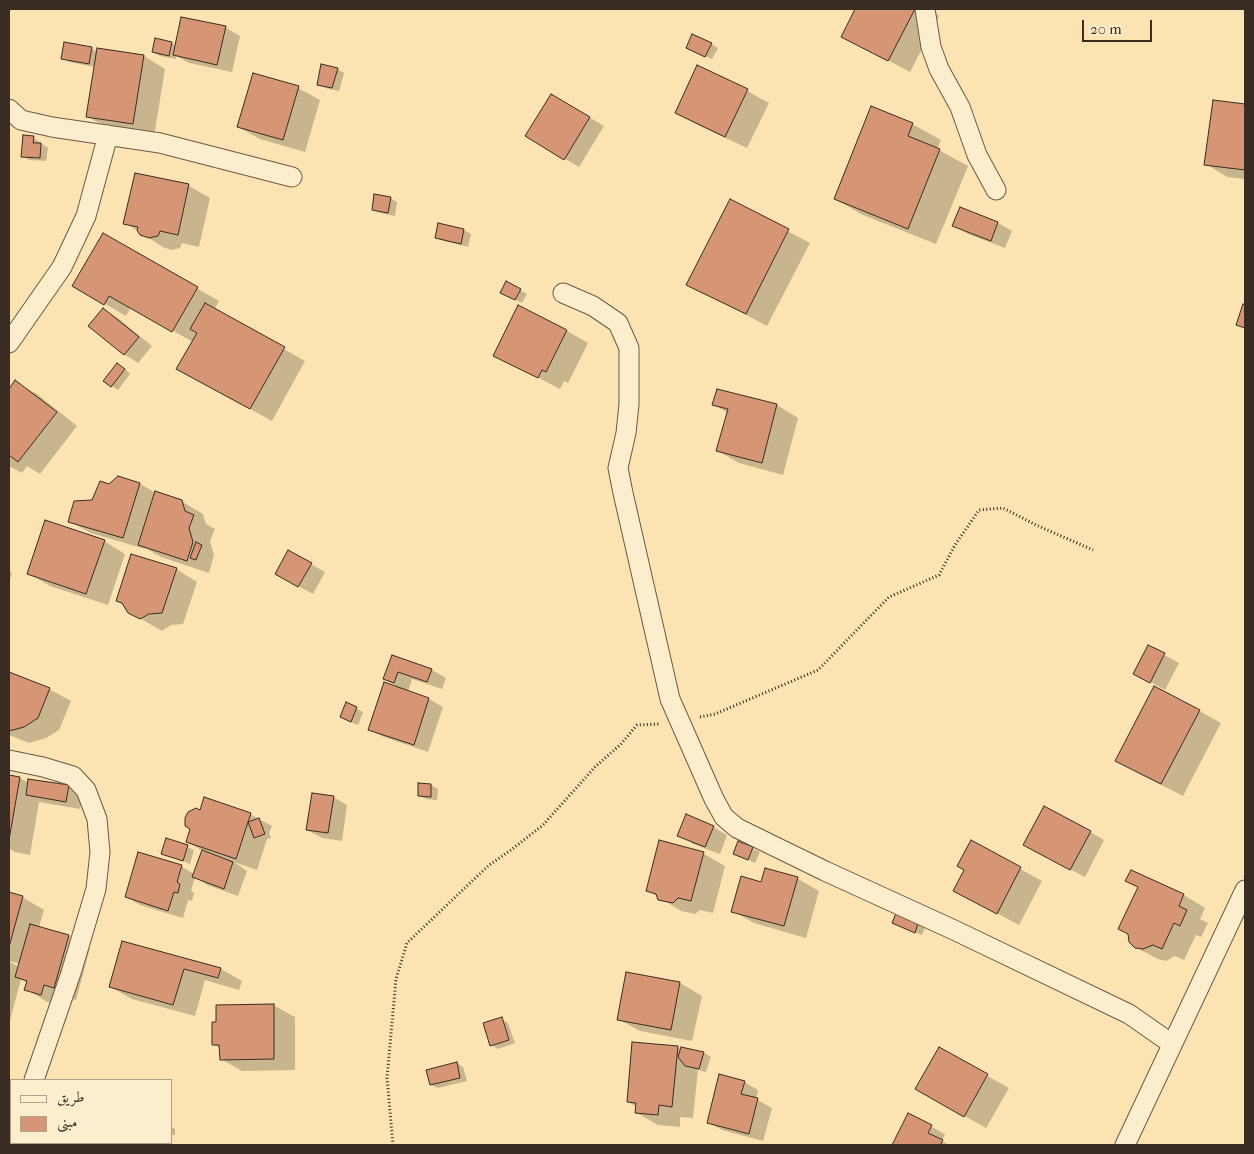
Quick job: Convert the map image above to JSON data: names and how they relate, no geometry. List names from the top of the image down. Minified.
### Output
{"legend":["طريق","مبنى"],"scale_bar":"20 m"}
